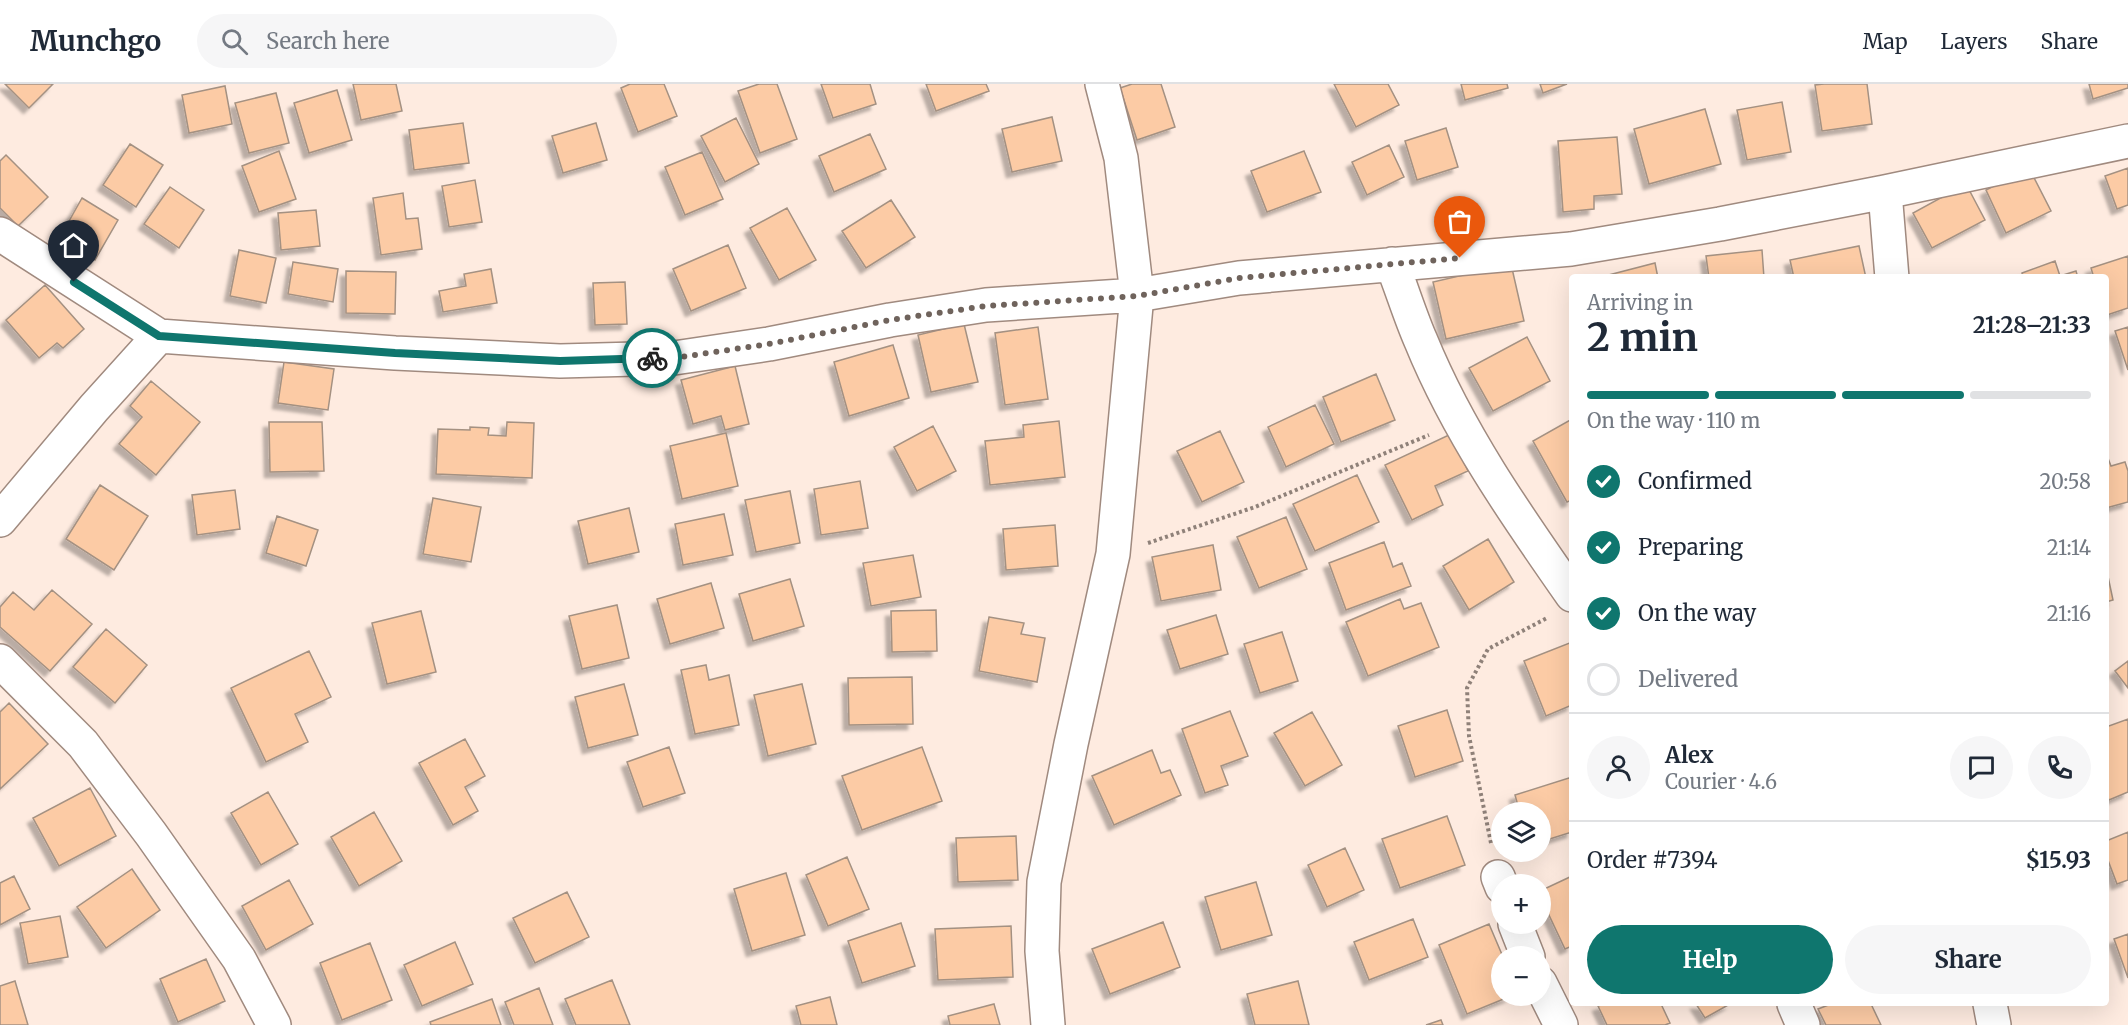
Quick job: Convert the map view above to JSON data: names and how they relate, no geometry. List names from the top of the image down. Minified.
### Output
{"page":{"header":"Munchgo","search":"Search here","nav":["Map","Layers","Share"],"heading":["2 min","Arriving in","21:28–21:33"],"panel":["Alex","Courier · 4.6","Order #7394","$15.93"],"bar":"On the way · 110 m","list":[["Confirmed","20:58"],["Preparing","21:14"],["On the way","21:16"],"Delivered"],"map_buttons":["+","−"],"buttons":["Help","Share"]}}
